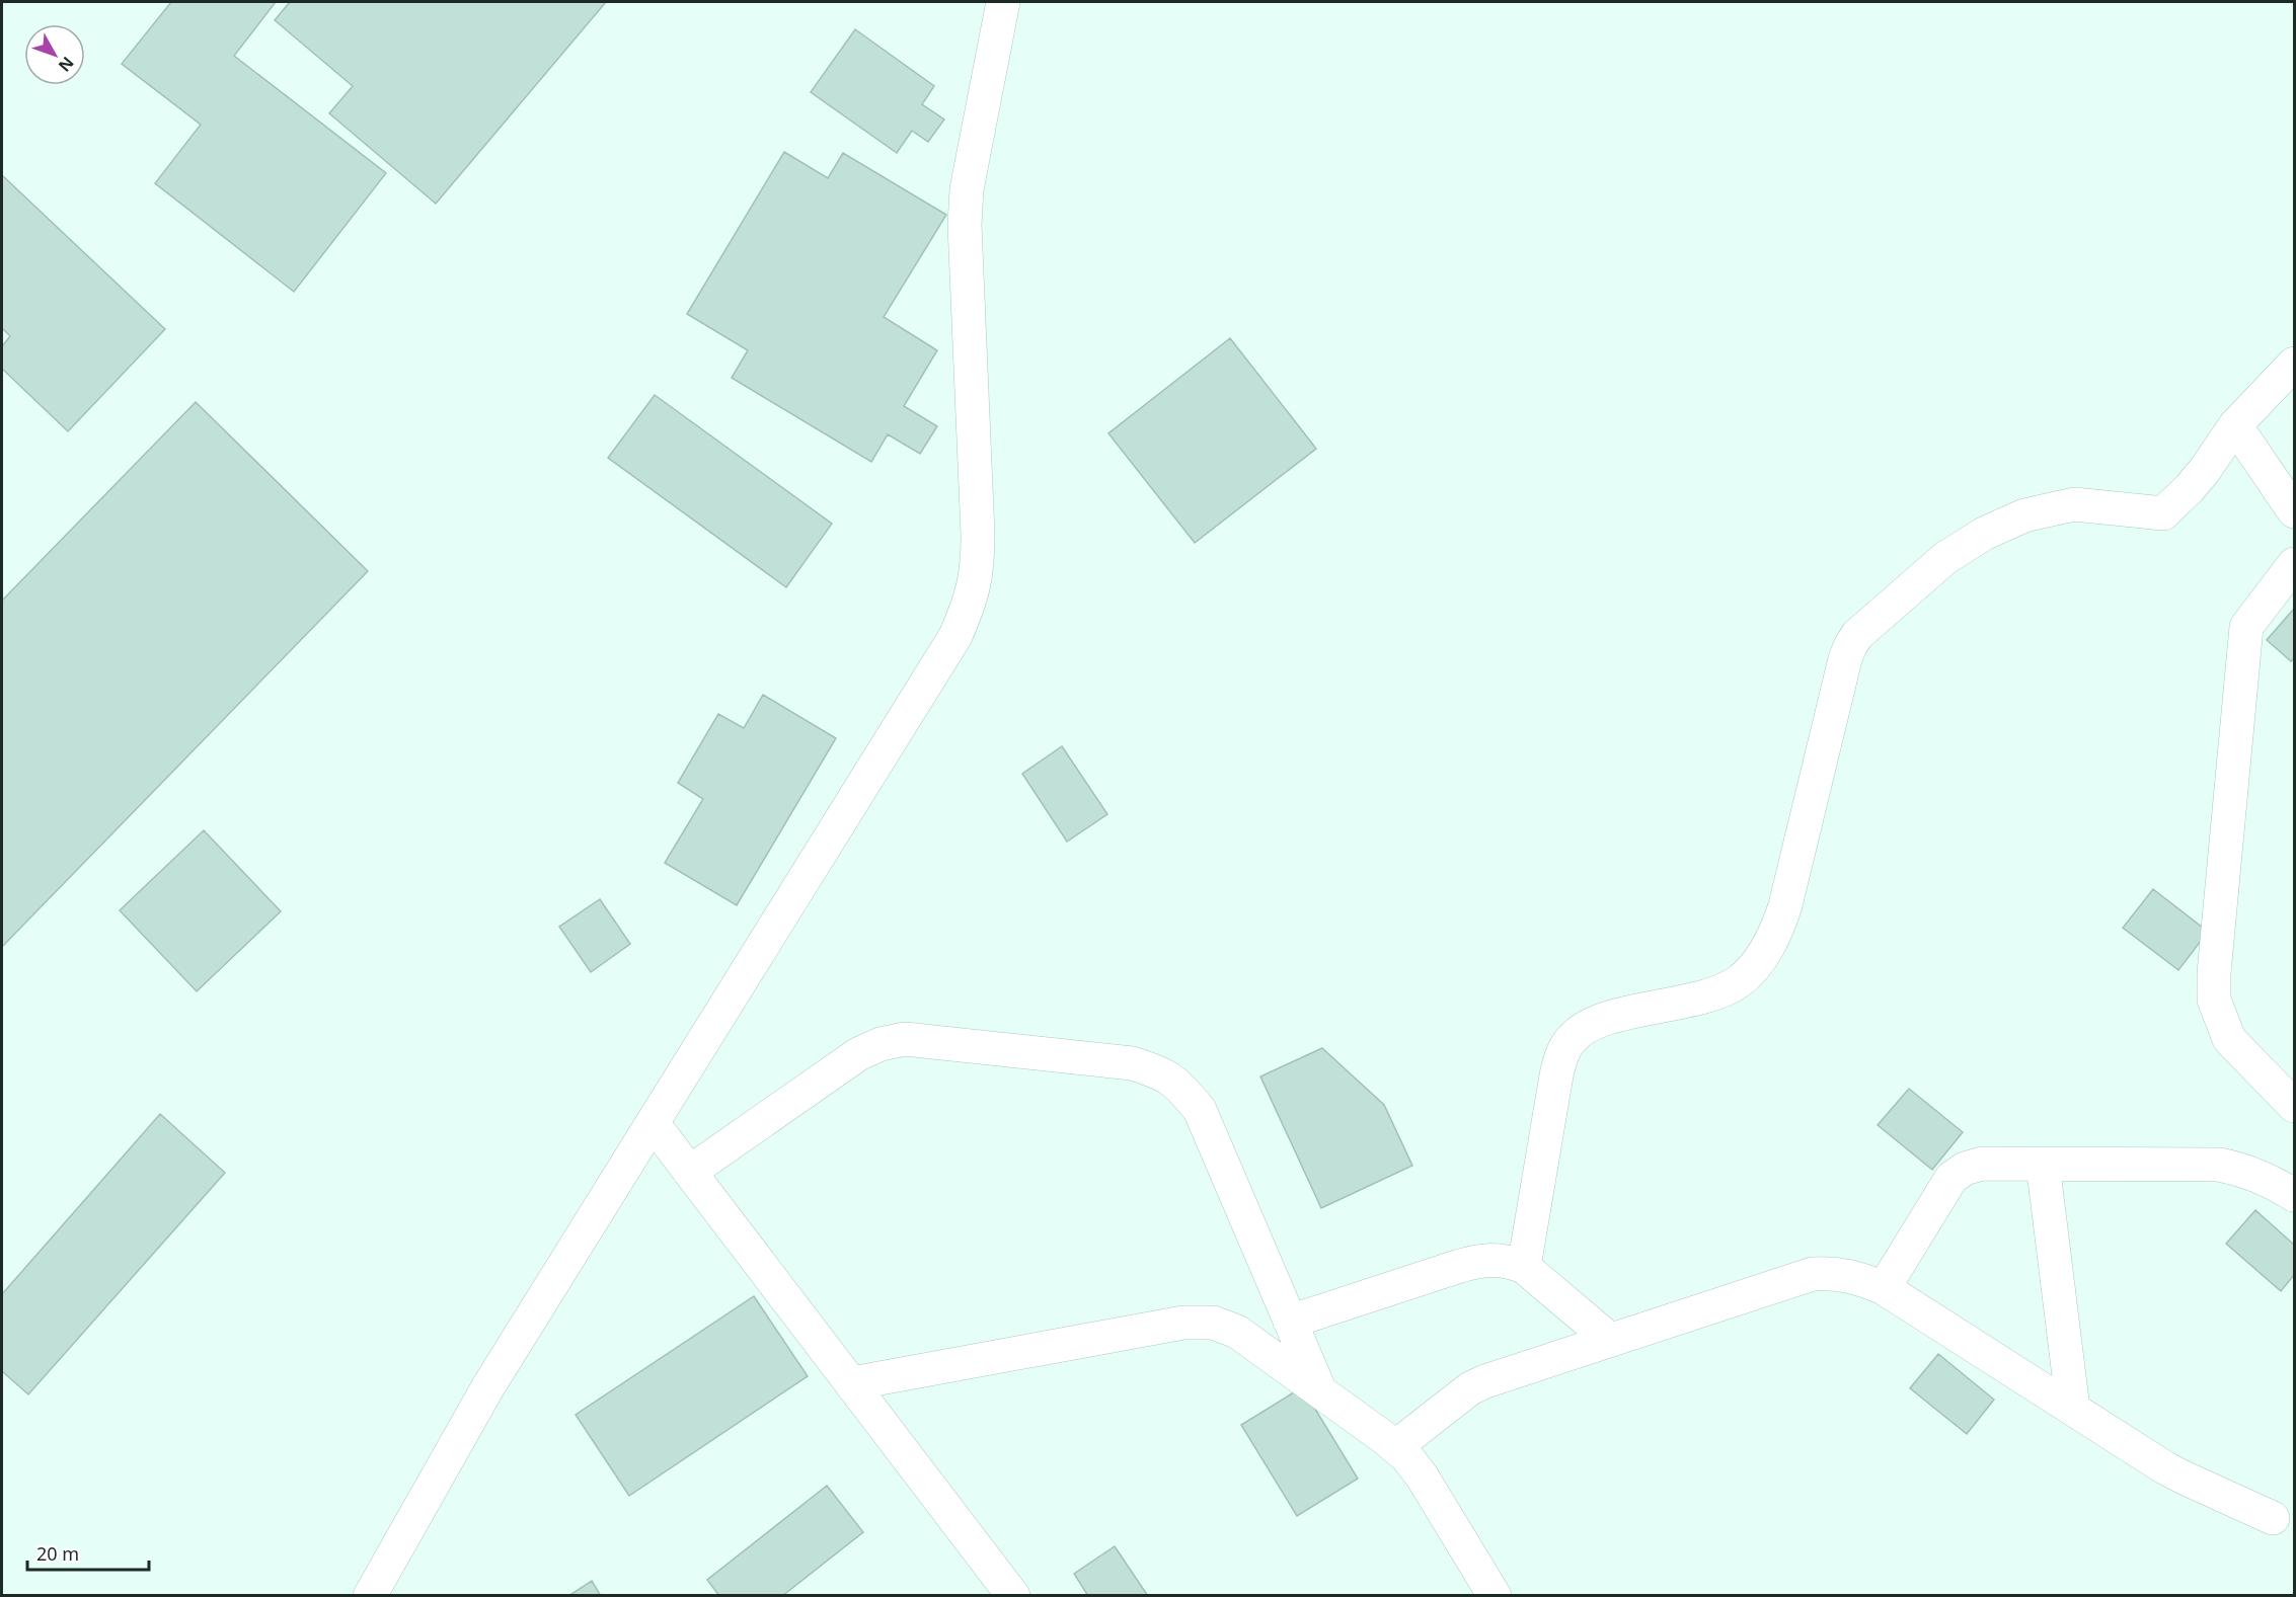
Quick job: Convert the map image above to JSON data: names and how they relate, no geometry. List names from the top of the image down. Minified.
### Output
{"scale_bar":"20 m","north":"bottom right"}
